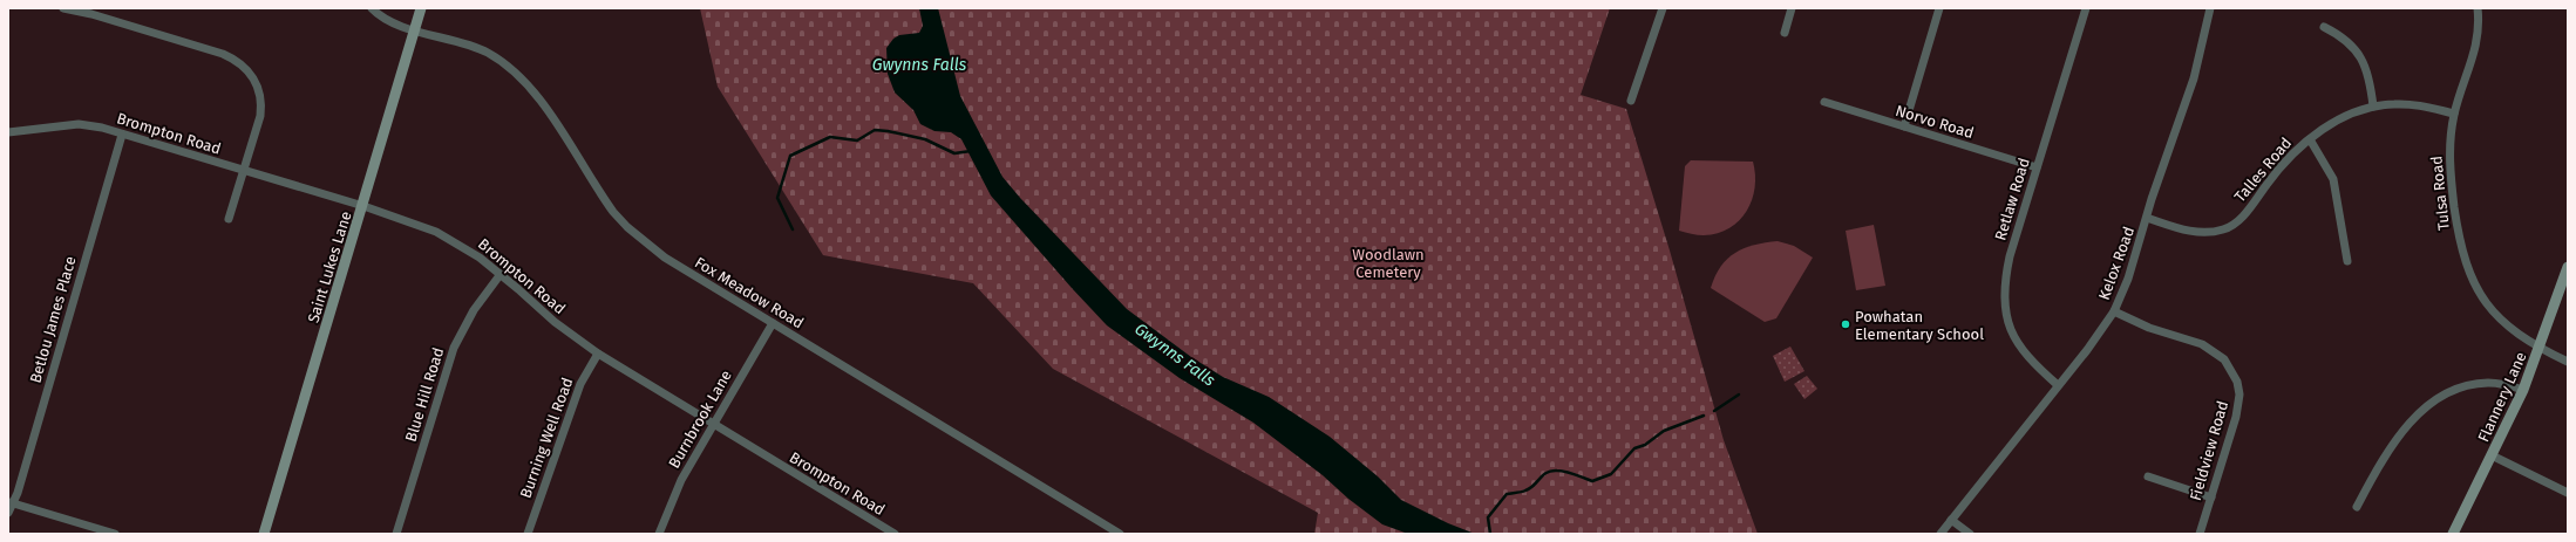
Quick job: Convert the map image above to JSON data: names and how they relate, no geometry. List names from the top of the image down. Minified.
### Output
{"streets":{"street":["Norvo Road","Brompton Road","Talles Road","Tulsa Road","Retlaw Road","Kelox Road","Saint Lukes Lane","Fox Meadow Road","Betlou James Place","Blue Hill Road","Flannery Lane","Burnbrook Lane","Burning Well Road","Fieldview Road"]},"crossings":[["Norvo Road","Retlaw Road"],["Brompton Road","Saint Lukes Lane"],["Brompton Road","Betlou James Place"],["Brompton Road","Blue Hill Road"],["Brompton Road","Burnbrook Lane"],["Brompton Road","Burning Well Road"],["Talles Road","Tulsa Road"],["Talles Road","Kelox Road"],["Tulsa Road","Flannery Lane"],["Retlaw Road","Kelox Road"],["Kelox Road","Fieldview Road"],["Saint Lukes Lane","Fox Meadow Road"],["Fox Meadow Road","Burnbrook Lane"]],"water":["Gwynns Falls"],"parks":["Woodlawn Cemetery"],"places":["Powhatan Elementary School"]}
